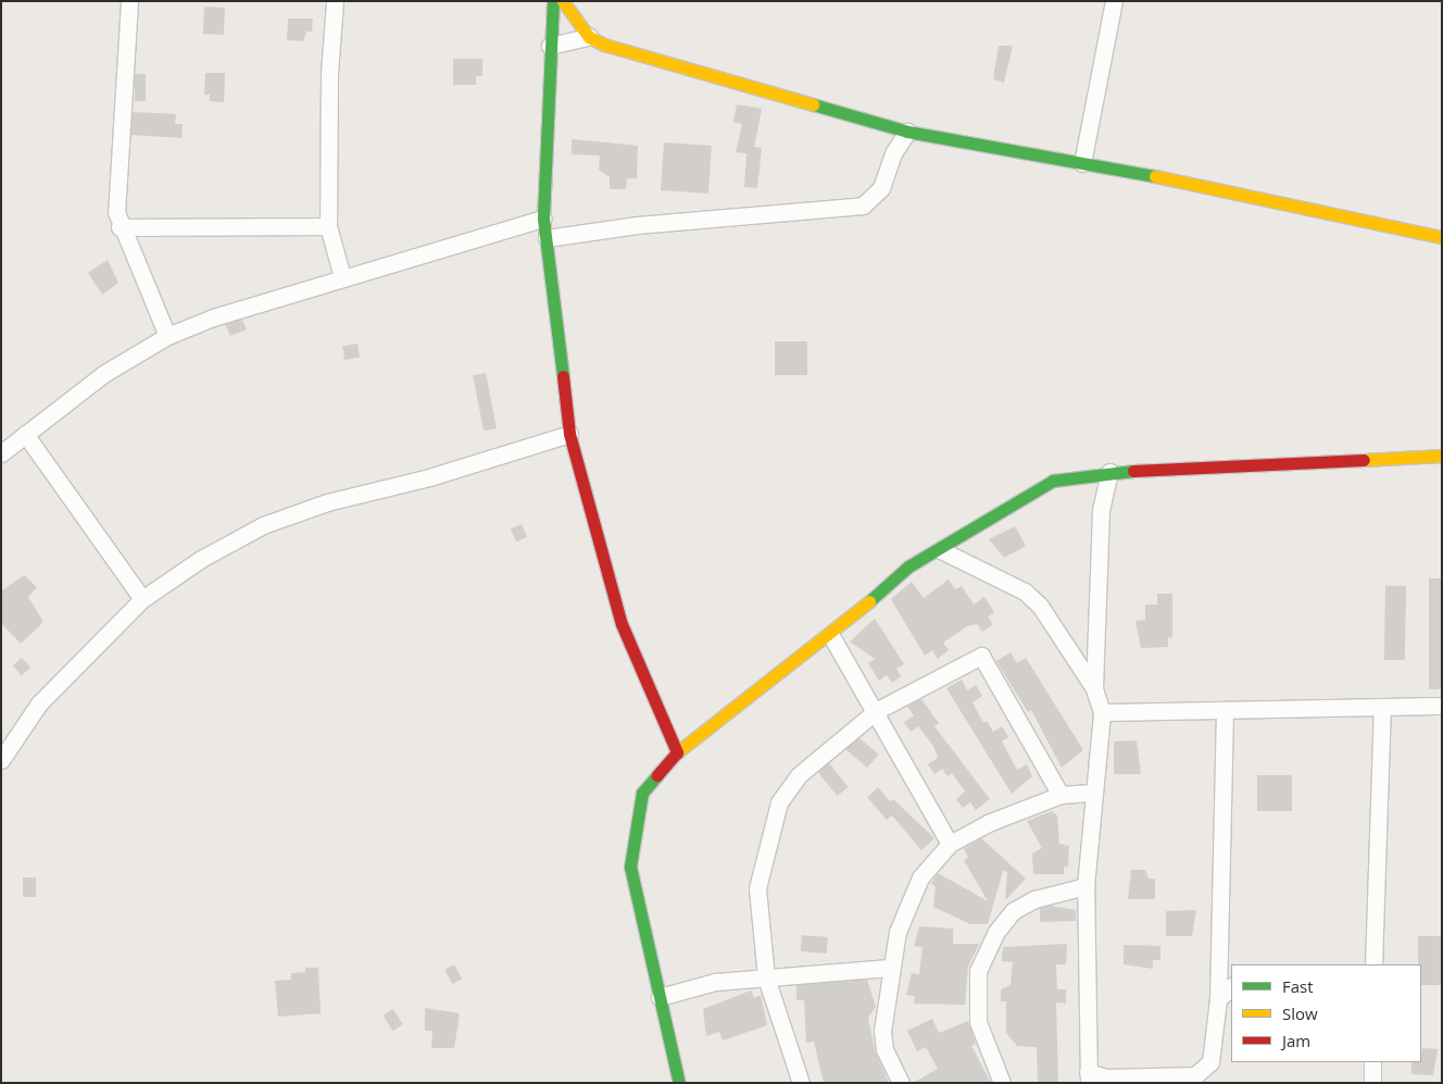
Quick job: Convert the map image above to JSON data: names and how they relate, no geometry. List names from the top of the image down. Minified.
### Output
{"legend":["Fast","Slow","Jam"]}
